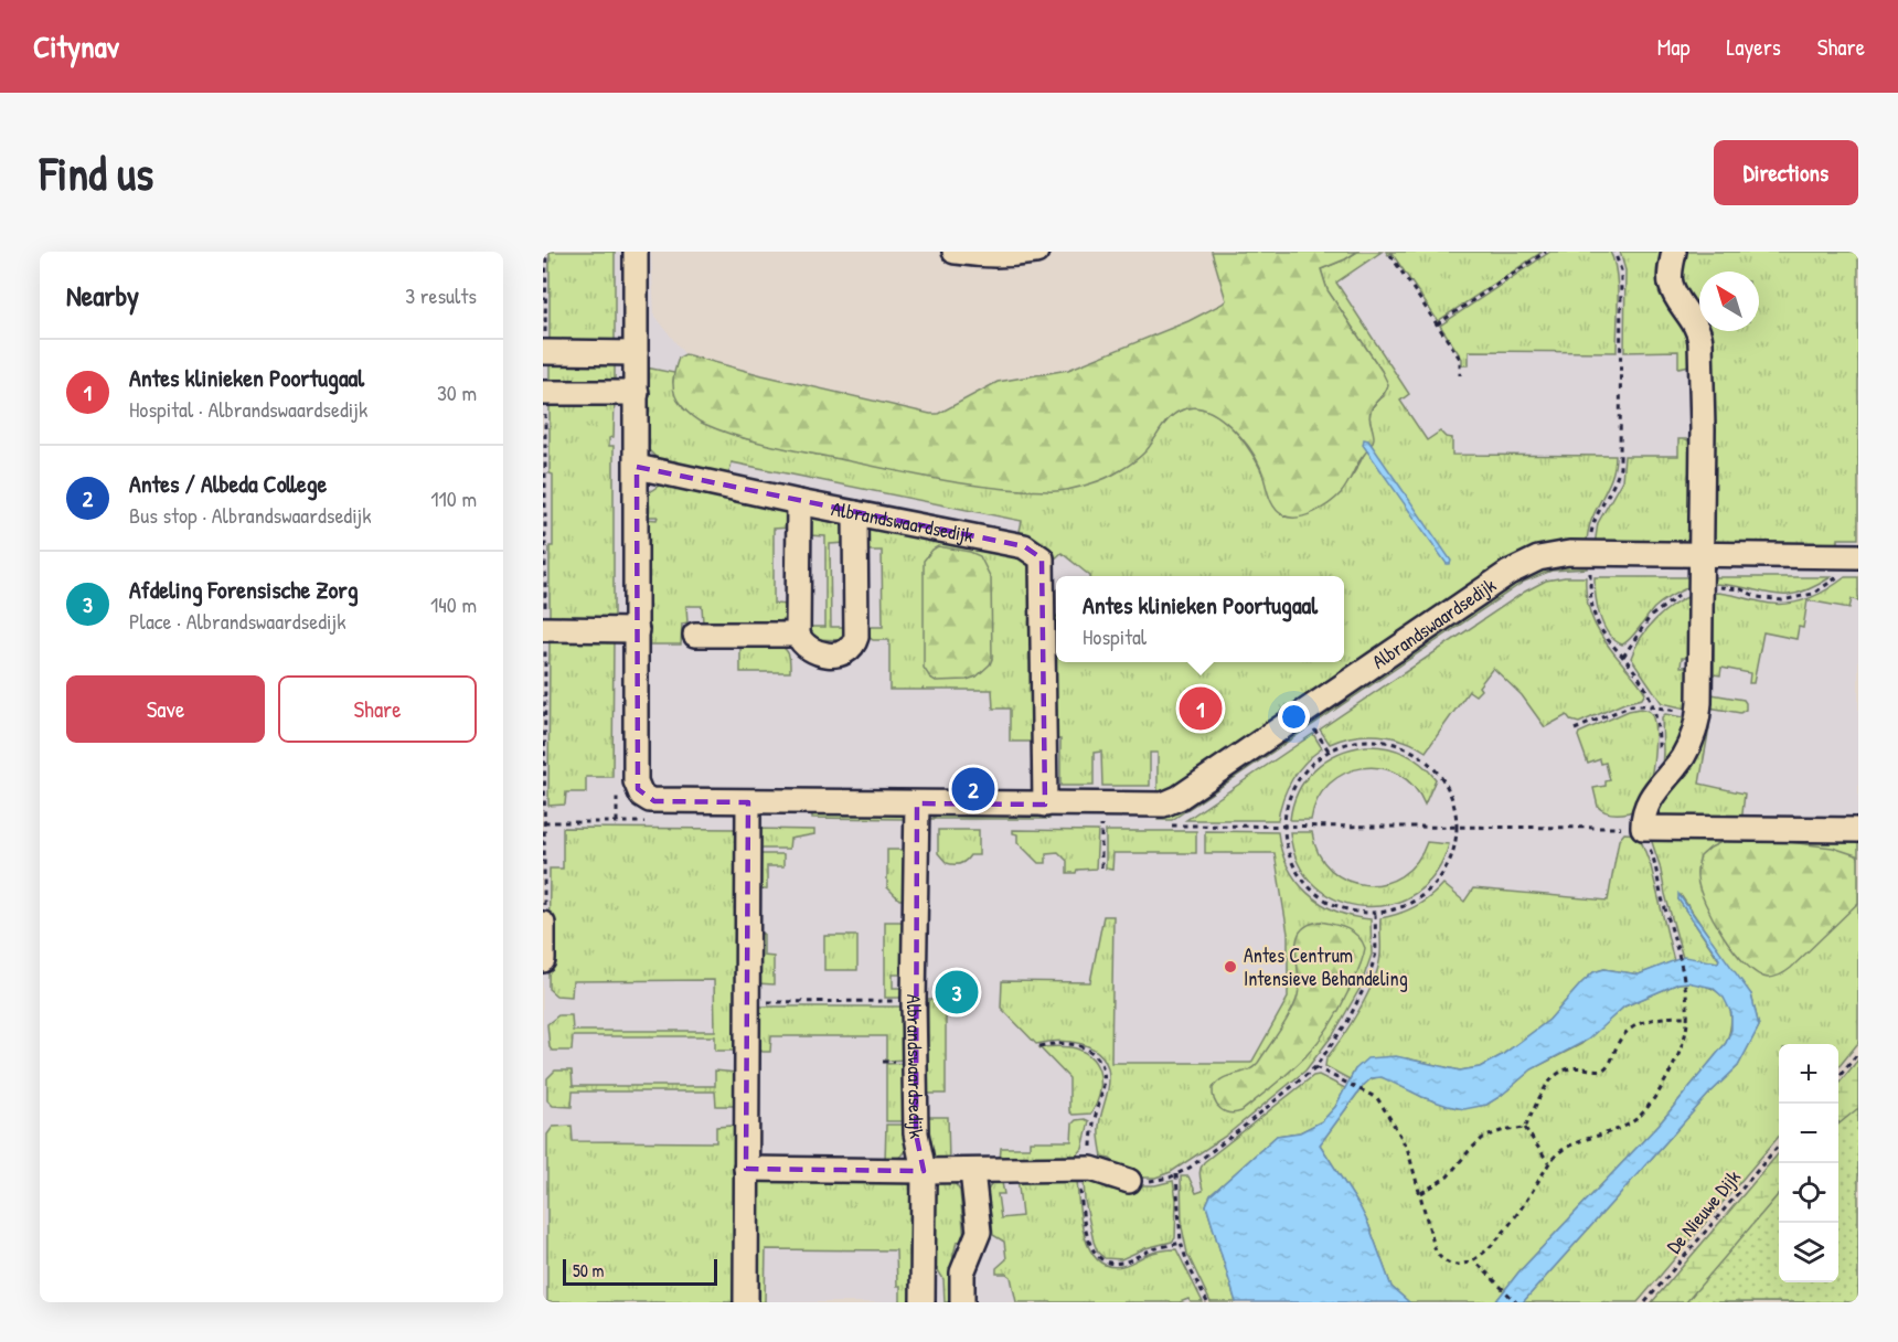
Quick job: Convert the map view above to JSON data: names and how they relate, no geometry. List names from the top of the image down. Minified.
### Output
{"streets":{"street":["Albrandswaardsedijk"],"path":["De Nieuwe Dijk"]},"places":["Antes Centrum Intensieve Behandeling"],"scale_bar":"50 m","north":"top left","page":{"header":"Citynav","nav":["Map","Layers","Share"],"buttons":["Directions",["Save","Share"]],"title":"Find us","heading":["Nearby","3 results"],"list":[{"mark":"1","name":"Antes klinieken Poortugaal","note":"Hospital · Albrandswaardsedijk","value":"30 m"},{"mark":"2","name":"Antes / Albeda College","note":"Bus stop · Albrandswaardsedijk","value":"110 m"},{"mark":"3","name":"Afdeling Forensische Zorg","note":"Place · Albrandswaardsedijk","value":"140 m"}],"popup":["Antes klinieken Poortugaal","Hospital"],"pins":["1","2","3"],"map_buttons":["+","−"],"scale":"50 m"}}
